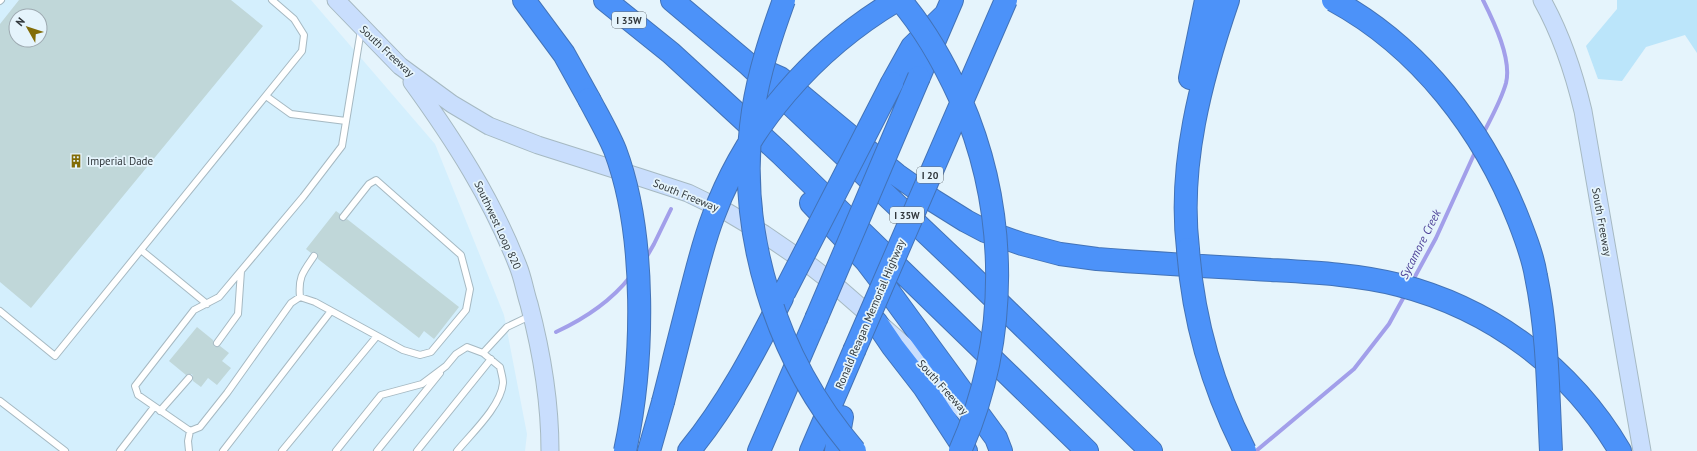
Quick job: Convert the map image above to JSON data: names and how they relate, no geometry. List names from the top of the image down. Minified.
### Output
{"streets":{"highway":["I 35W","I 20","Ronald Reagan Memorial Highway"],"main road":["South Freeway","Southwest Loop 820"]},"crossings":[["South Freeway","Southwest Loop 820"]],"water":["Sycamore Creek"],"places":{"building":["Imperial Dade"]},"north":"top left"}
